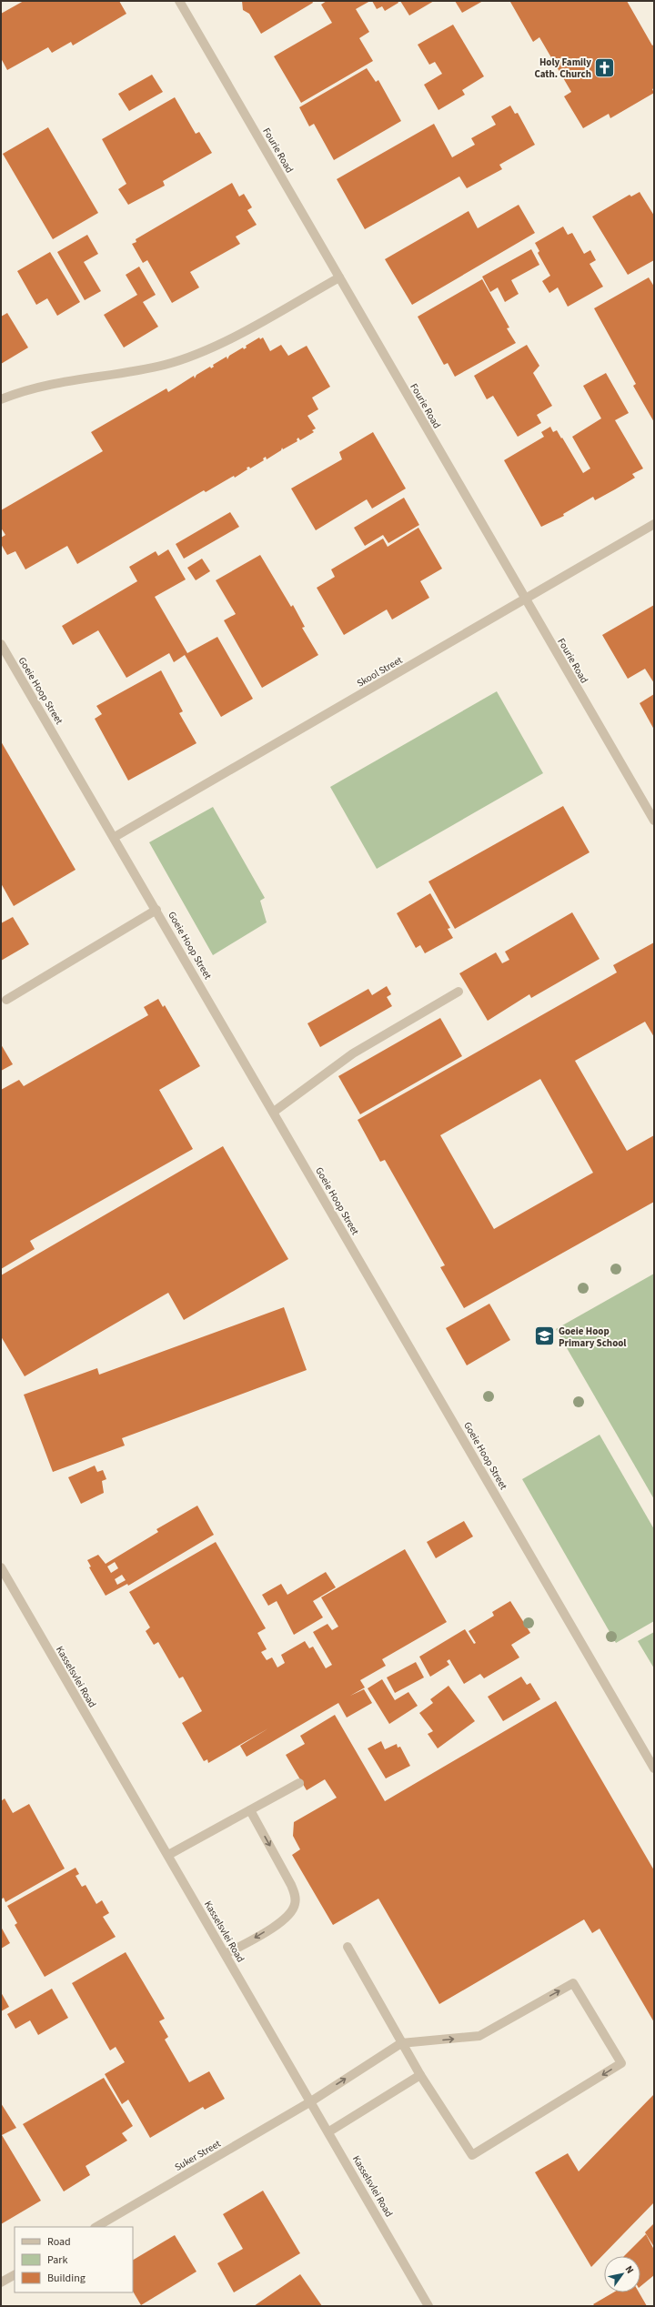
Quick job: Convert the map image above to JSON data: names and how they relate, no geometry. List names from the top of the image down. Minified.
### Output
{"streets":{"street":["Fourie Road","Skool Street","Goeie Hoop Street","Kasselsvlei Road","Suker Street"]},"crossings":[["Fourie Road","Skool Street"],["Skool Street","Goeie Hoop Street"],["Kasselsvlei Road","Suker Street"]],"places":{"church":["Holy Family Cath. Church"],"school or university":["Goeie Hoop Primary School"]},"legend":["Road","Park","Building"],"north":"top right"}
